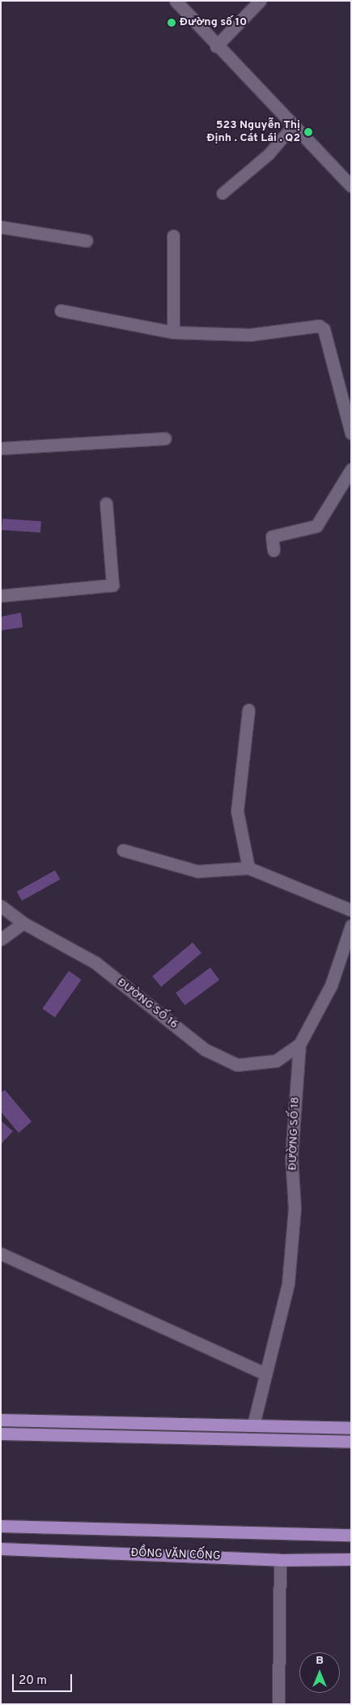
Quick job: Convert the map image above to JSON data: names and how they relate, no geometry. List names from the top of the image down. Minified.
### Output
{"streets":{"main road":["ĐỒNG VĂN CỐNG"],"street":["ĐƯỜNG SỐ 16","ĐƯỜNG SỐ 18"]},"crossings":[["ĐƯỜNG SỐ 16","ĐƯỜNG SỐ 18"]],"places":["Đường số 10","523 Nguyễn Thị Định . Cát Lái . Q2"],"scale_bar":"20 m","north":"top"}
